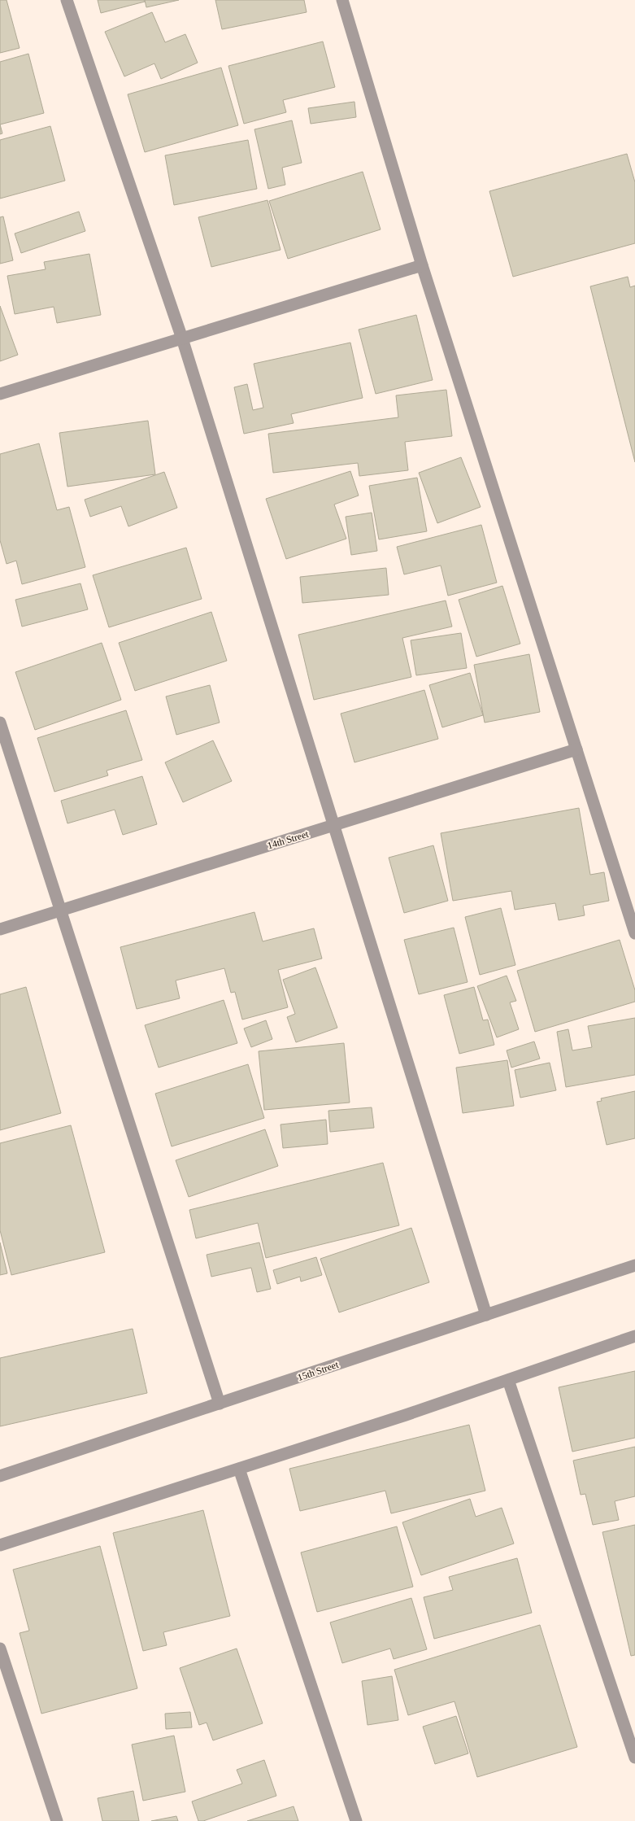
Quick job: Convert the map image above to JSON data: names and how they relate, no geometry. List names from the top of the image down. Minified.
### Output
{"streets":{"street":["14th Street","15th Street"]}}
